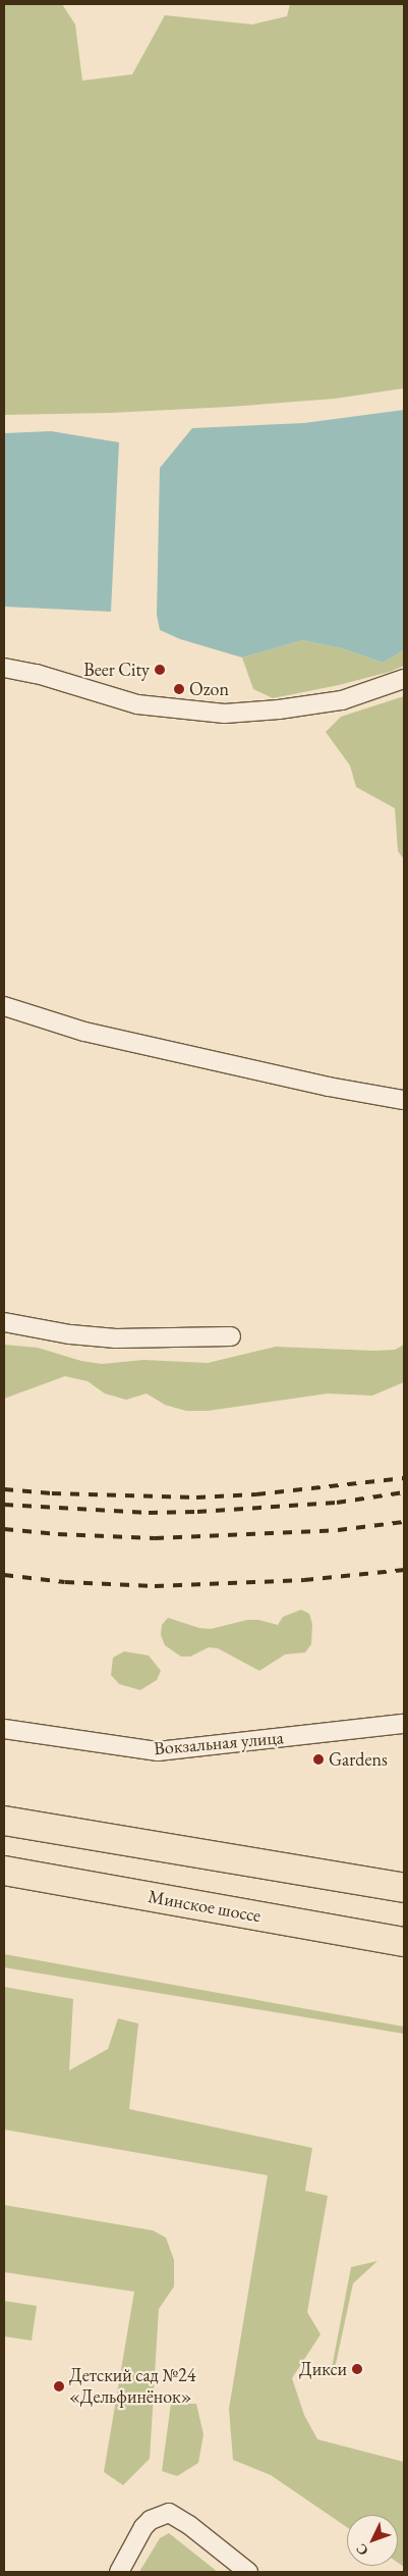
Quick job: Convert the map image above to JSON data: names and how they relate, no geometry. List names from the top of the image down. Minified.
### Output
{"streets":{"highway":["Минское шоссе"],"street":["Вокзальная улица"]},"places":["Beer City","Ozon","Gardens","Дикси","Детский сад №24 «Дельфинёнок»"],"north":"bottom left"}
